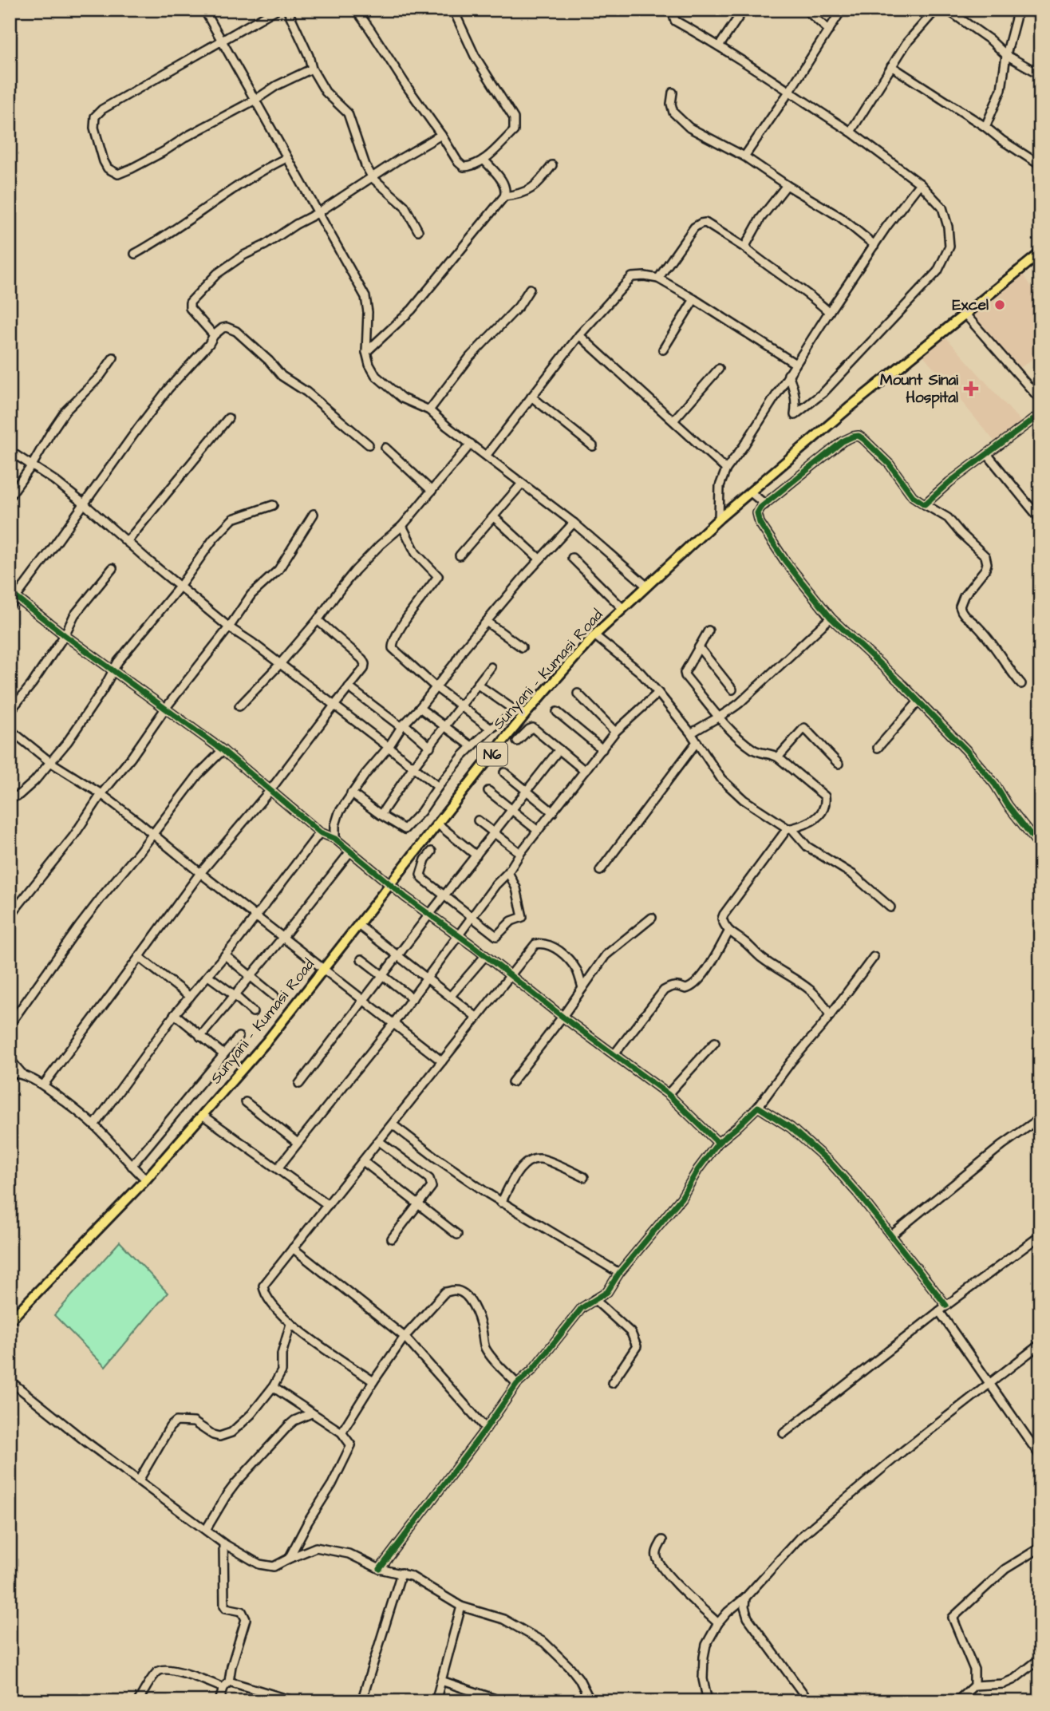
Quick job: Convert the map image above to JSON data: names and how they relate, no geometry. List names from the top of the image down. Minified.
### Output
{"streets":{"main road":["Sunyani - Kumasi Road","N6"]},"places":{"other":["Excel"],"health":["Mount Sinai Hospital"]}}
